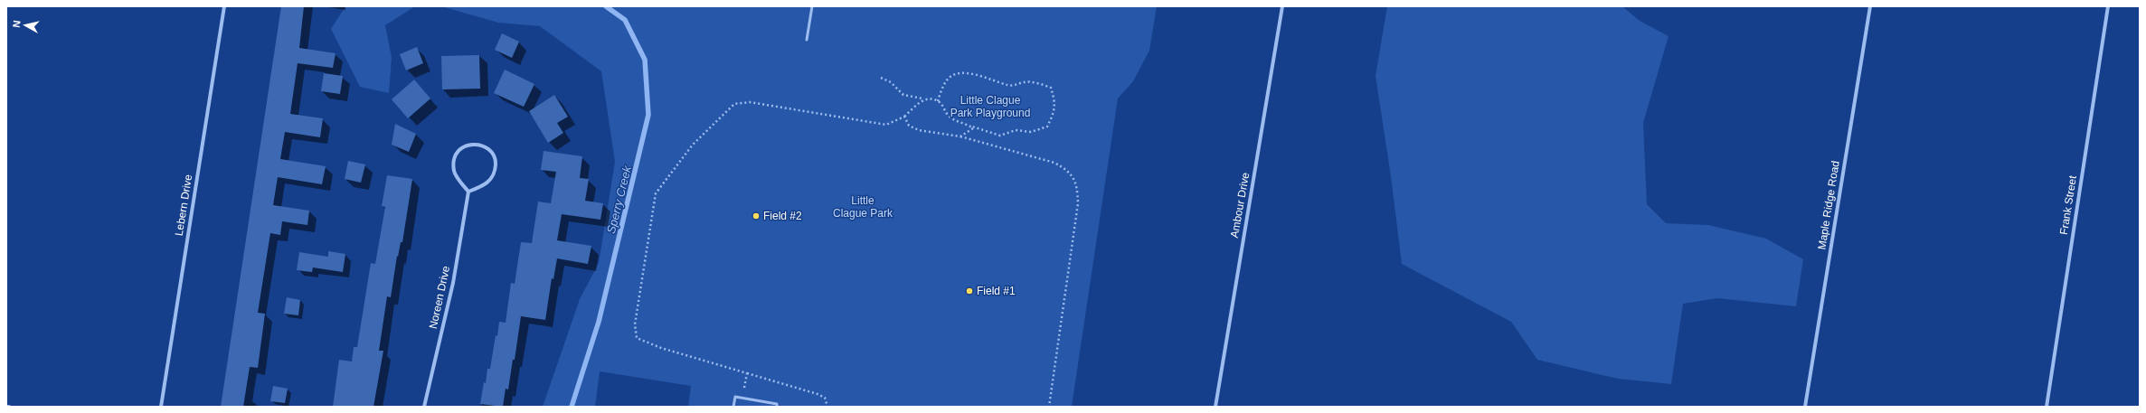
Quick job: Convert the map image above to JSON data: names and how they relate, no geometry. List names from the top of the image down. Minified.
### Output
{"streets":{"street":["Lebern Drive","Ambour Drive","Maple Ridge Road","Frank Street","Noreen Drive"]},"water":["Sperry Creek"],"parks":["Little Clague Park Playground","Little Clague Park"],"places":["Field #2","Field #1"],"north":"left"}
